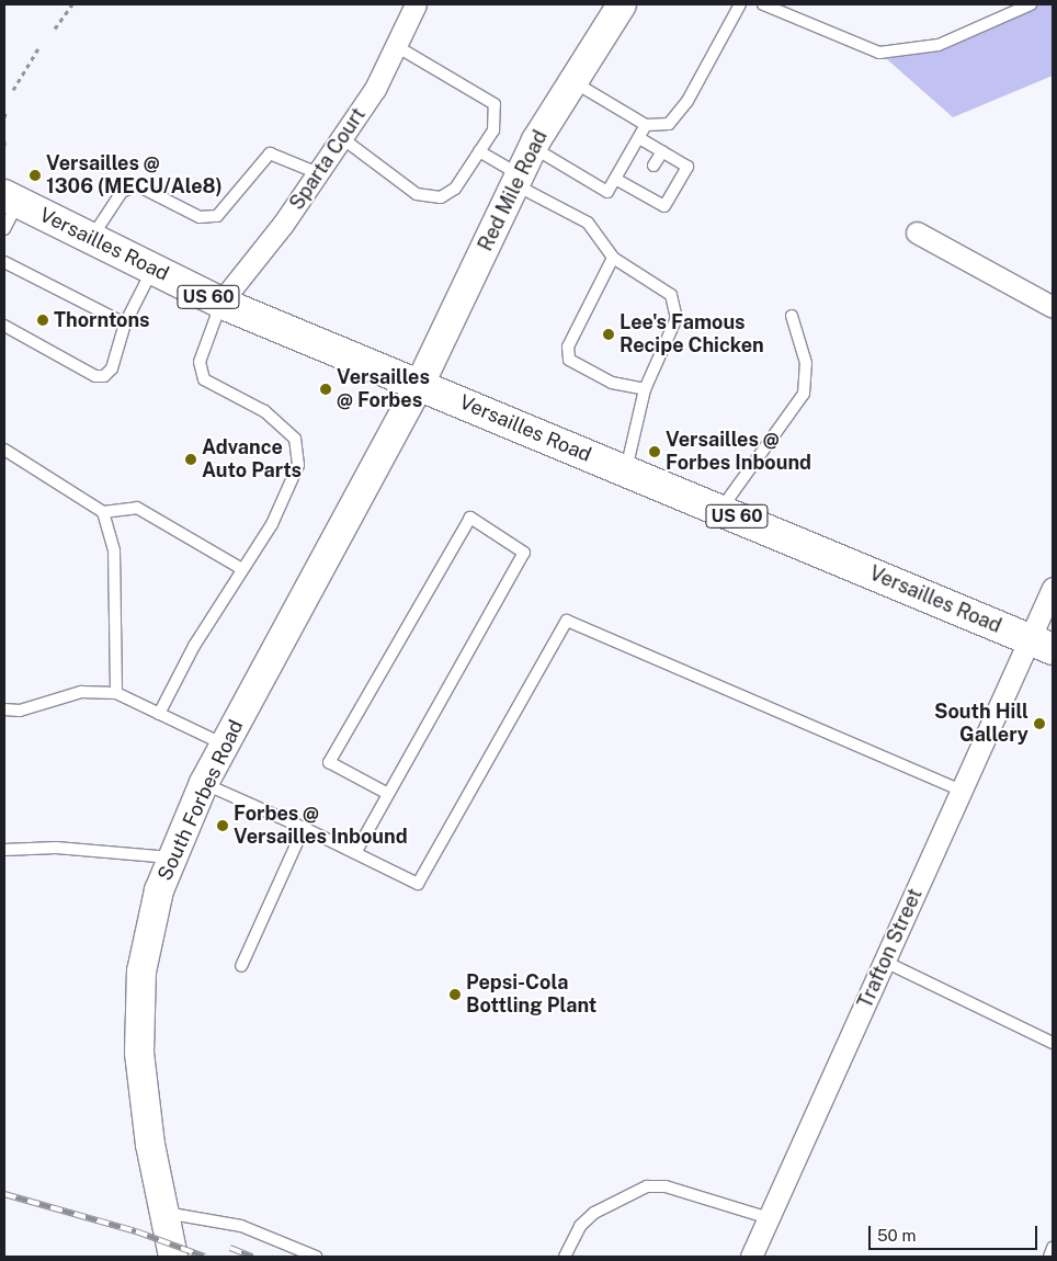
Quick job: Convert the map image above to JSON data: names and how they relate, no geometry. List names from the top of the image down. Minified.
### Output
{"streets":{"main road":["Red Mile Road","Versailles Road","US 60","South Forbes Road"],"street":["Sparta Court","Trafton Street"]},"crossings":[["Sparta Court","Versailles Road"],["Red Mile Road","Versailles Road"],["Red Mile Road","South Forbes Road"],["Versailles Road","South Forbes Road"],["Versailles Road","Trafton Street"]],"places":["Versailles @ 1306 (MECU/Ale8)","Thorntons","Lee's Famous Recipe Chicken","Versailles @ Forbes","Versailles @ Forbes Inbound","Advance Auto Parts","South Hill Gallery","Forbes @ Versailles Inbound","Pepsi-Cola Bottling Plant"],"scale_bar":"50 m"}
